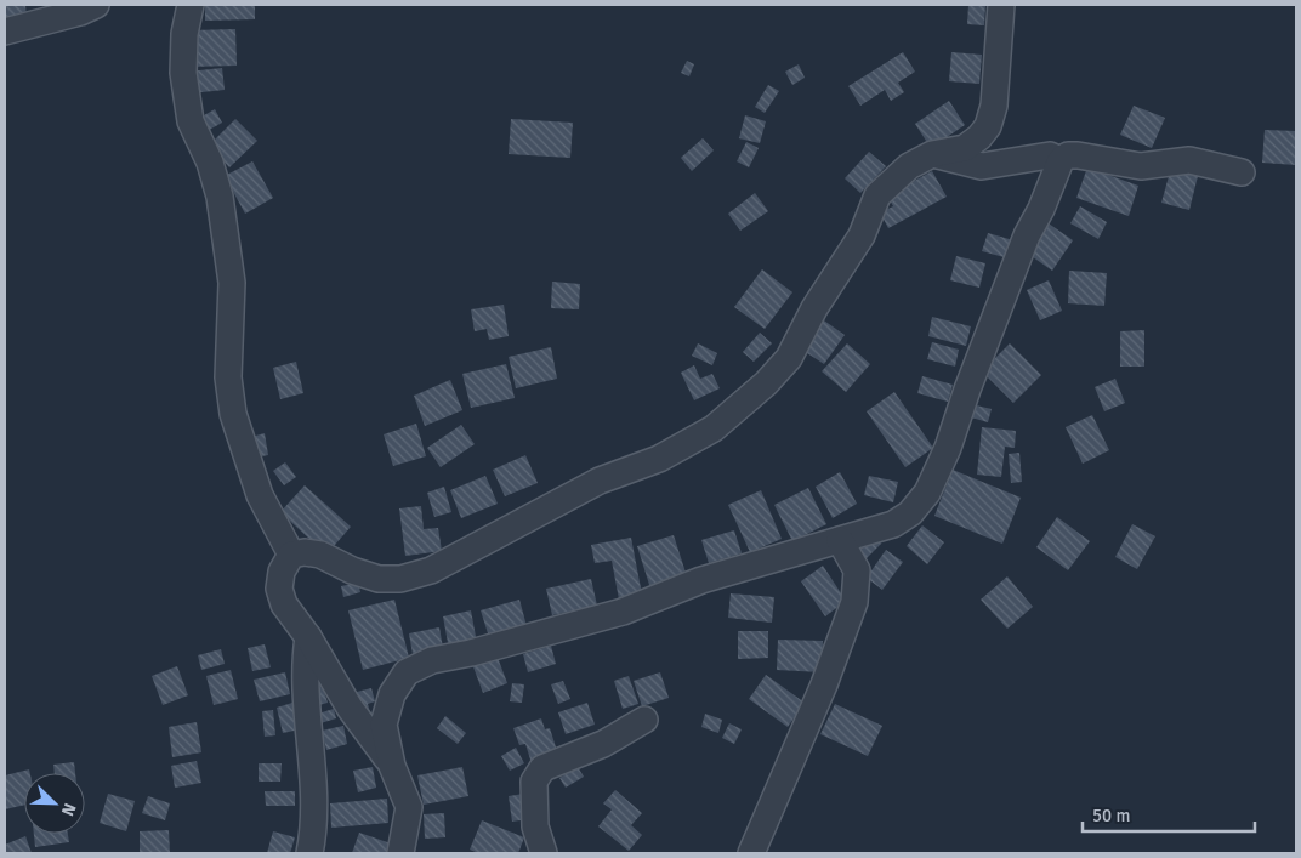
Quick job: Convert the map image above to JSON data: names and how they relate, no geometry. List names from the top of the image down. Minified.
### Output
{"scale_bar":"50 m","north":"bottom right"}
